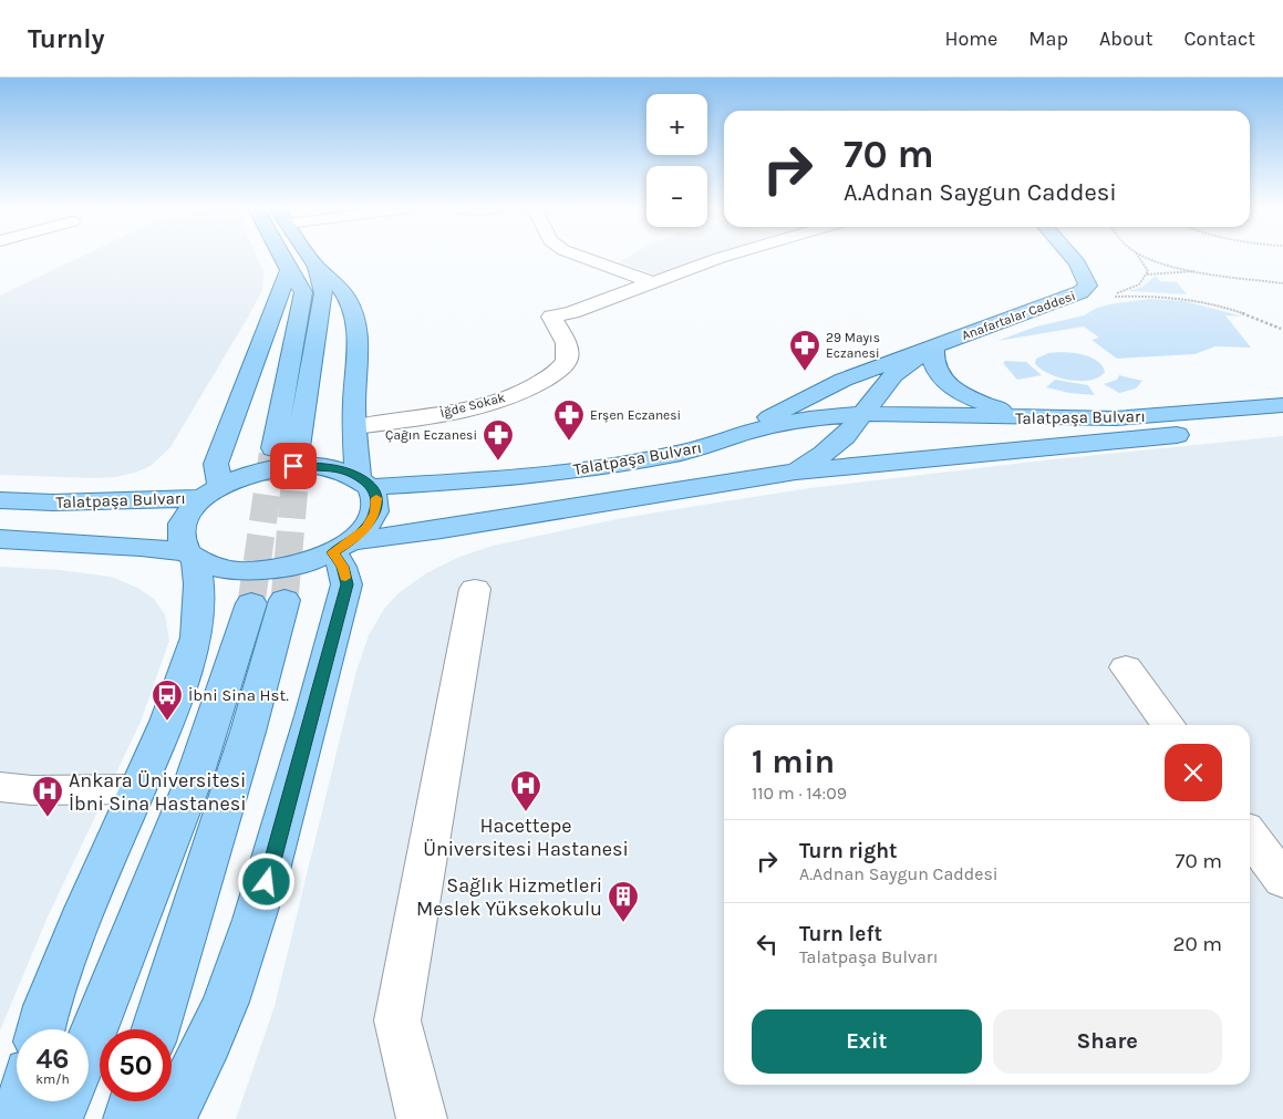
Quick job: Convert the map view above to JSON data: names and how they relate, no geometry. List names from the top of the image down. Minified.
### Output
{"streets":{"main road":["Anafartalar Caddesi","Talatpaşa Bulvarı"],"street":["İğde Sokak"]},"places":{"pharmacy":["29 Mayıs Eczanesi","Erşen Eczanesi","Çağın Eczanesi"],"bus stop":["İbni Sina Hst."],"hospital":["Hacettepe Üniversitesi Hastanesi","Ankara Üniversitesi İbni Sina Hastanesi"],"building":["Sağlık Hizmetleri Meslek Yüksekokulu"]},"page":{"header":"Turnly","nav":["Home","Map","About","Contact"],"map_buttons":["+","−"],"turn":["70 m","A.Adnan Saygun Caddesi"],"heading":["1 min","110 m · 14:09"],"list":[{"name":"Turn right","note":"A.Adnan Saygun Caddesi","value":"70 m"},{"name":"Turn left","note":"Talatpaşa Bulvarı","value":"20 m"}],"buttons":["Exit","Share"],"speed":"46 km/h","limit":"50"}}
